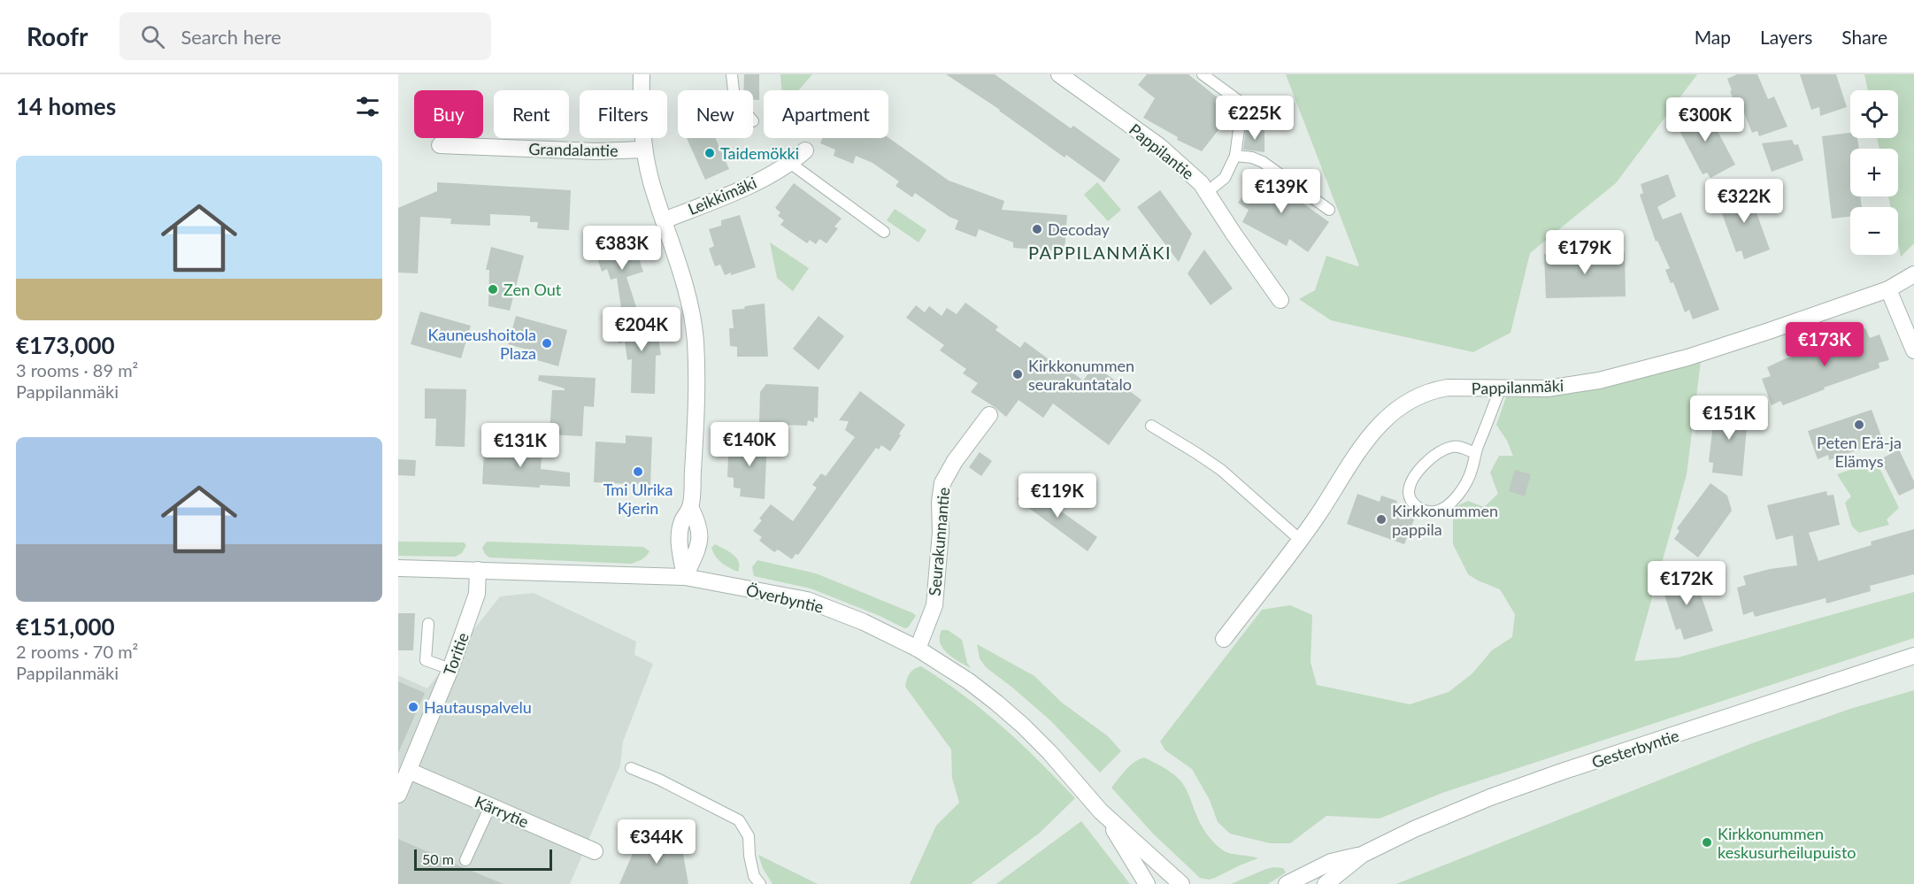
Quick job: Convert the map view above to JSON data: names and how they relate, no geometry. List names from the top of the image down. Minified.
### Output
{"streets":{"street":["Grandalantie","Pappilantie","Leikkimäki","Pappilanmäki","Seurakunnantie","Överbyntie","Toritie","Gesterbyntie","Kärrytie"]},"crossings":[["Seurakunnantie","Överbyntie"],["Överbyntie","Toritie"],["Toritie","Kärrytie"]],"districts":["PAPPILANMÄKI"],"places":["Taidemökki","Decoday","Zen Out","Kauneushoitola Plaza","Kirkkonummen seurakuntatalo","Peten Erä-ja Elämys","Tmi Ulrika Kjerin","Kirkkonummen pappila","Hautauspalvelu","Kirkkonummen keskusurheilupuisto"],"scale_bar":"50 m","page":{"header":"Roofr","search":"Search here","nav":["Map","Layers","Share"],"heading":"14 homes","map_buttons":["+","−"],"chip":["Buy","Rent","Filters","New","Apartment"],"price":["€225K","€300K","€139K","€322K","€383K","€179K","€204K","€173K","€151K","€140K","€131K","€119K","€172K","€344K"],"list":[{"name":"€173,000","note":"3 rooms · 89 m² · Pappilanmäki"},{"name":"€151,000","note":"2 rooms · 70 m² · Pappilanmäki"}],"scale":"50 m"}}
